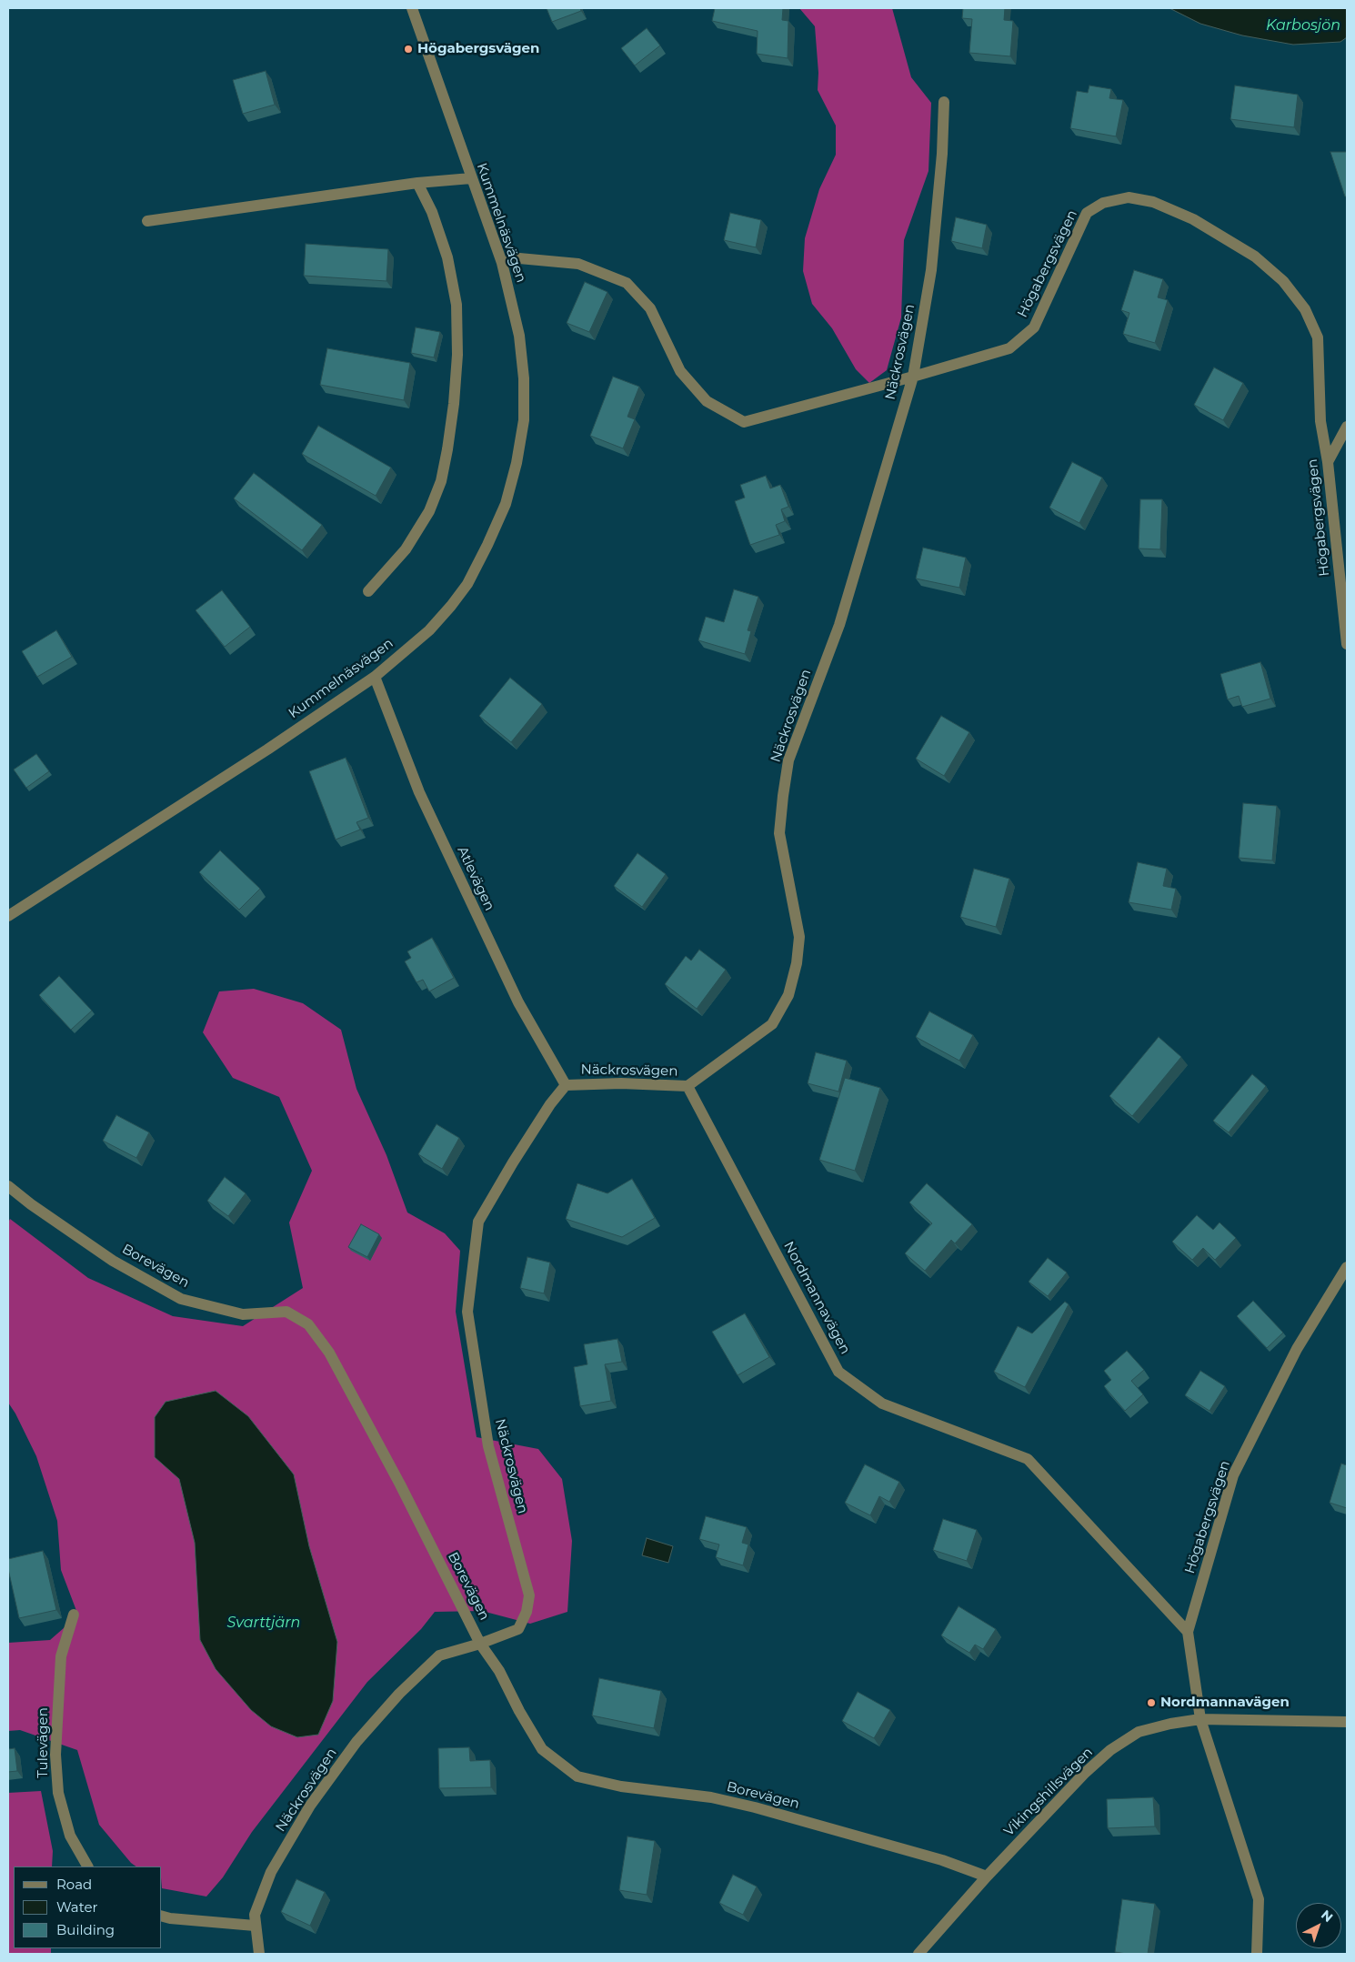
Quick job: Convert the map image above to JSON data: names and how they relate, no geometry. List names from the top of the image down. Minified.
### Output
{"streets":{"street":["Kummelnäsvägen","Högabergsvägen","Näckrosvägen","Atlevägen","Borevägen","Nordmannavägen","Tulevägen","Vikingshillsvägen"]},"crossings":[["Kummelnäsvägen","Högabergsvägen"],["Kummelnäsvägen","Atlevägen"],["Högabergsvägen","Näckrosvägen"],["Högabergsvägen","Nordmannavägen"],["Högabergsvägen","Vikingshillsvägen"],["Näckrosvägen","Atlevägen"],["Näckrosvägen","Borevägen"],["Näckrosvägen","Nordmannavägen"],["Borevägen","Vikingshillsvägen"]],"water":["Karbosjön","Svarttjärn"],"places":["Högabergsvägen","Nordmannavägen"],"legend":["Road","Water","Building"],"north":"top right"}
